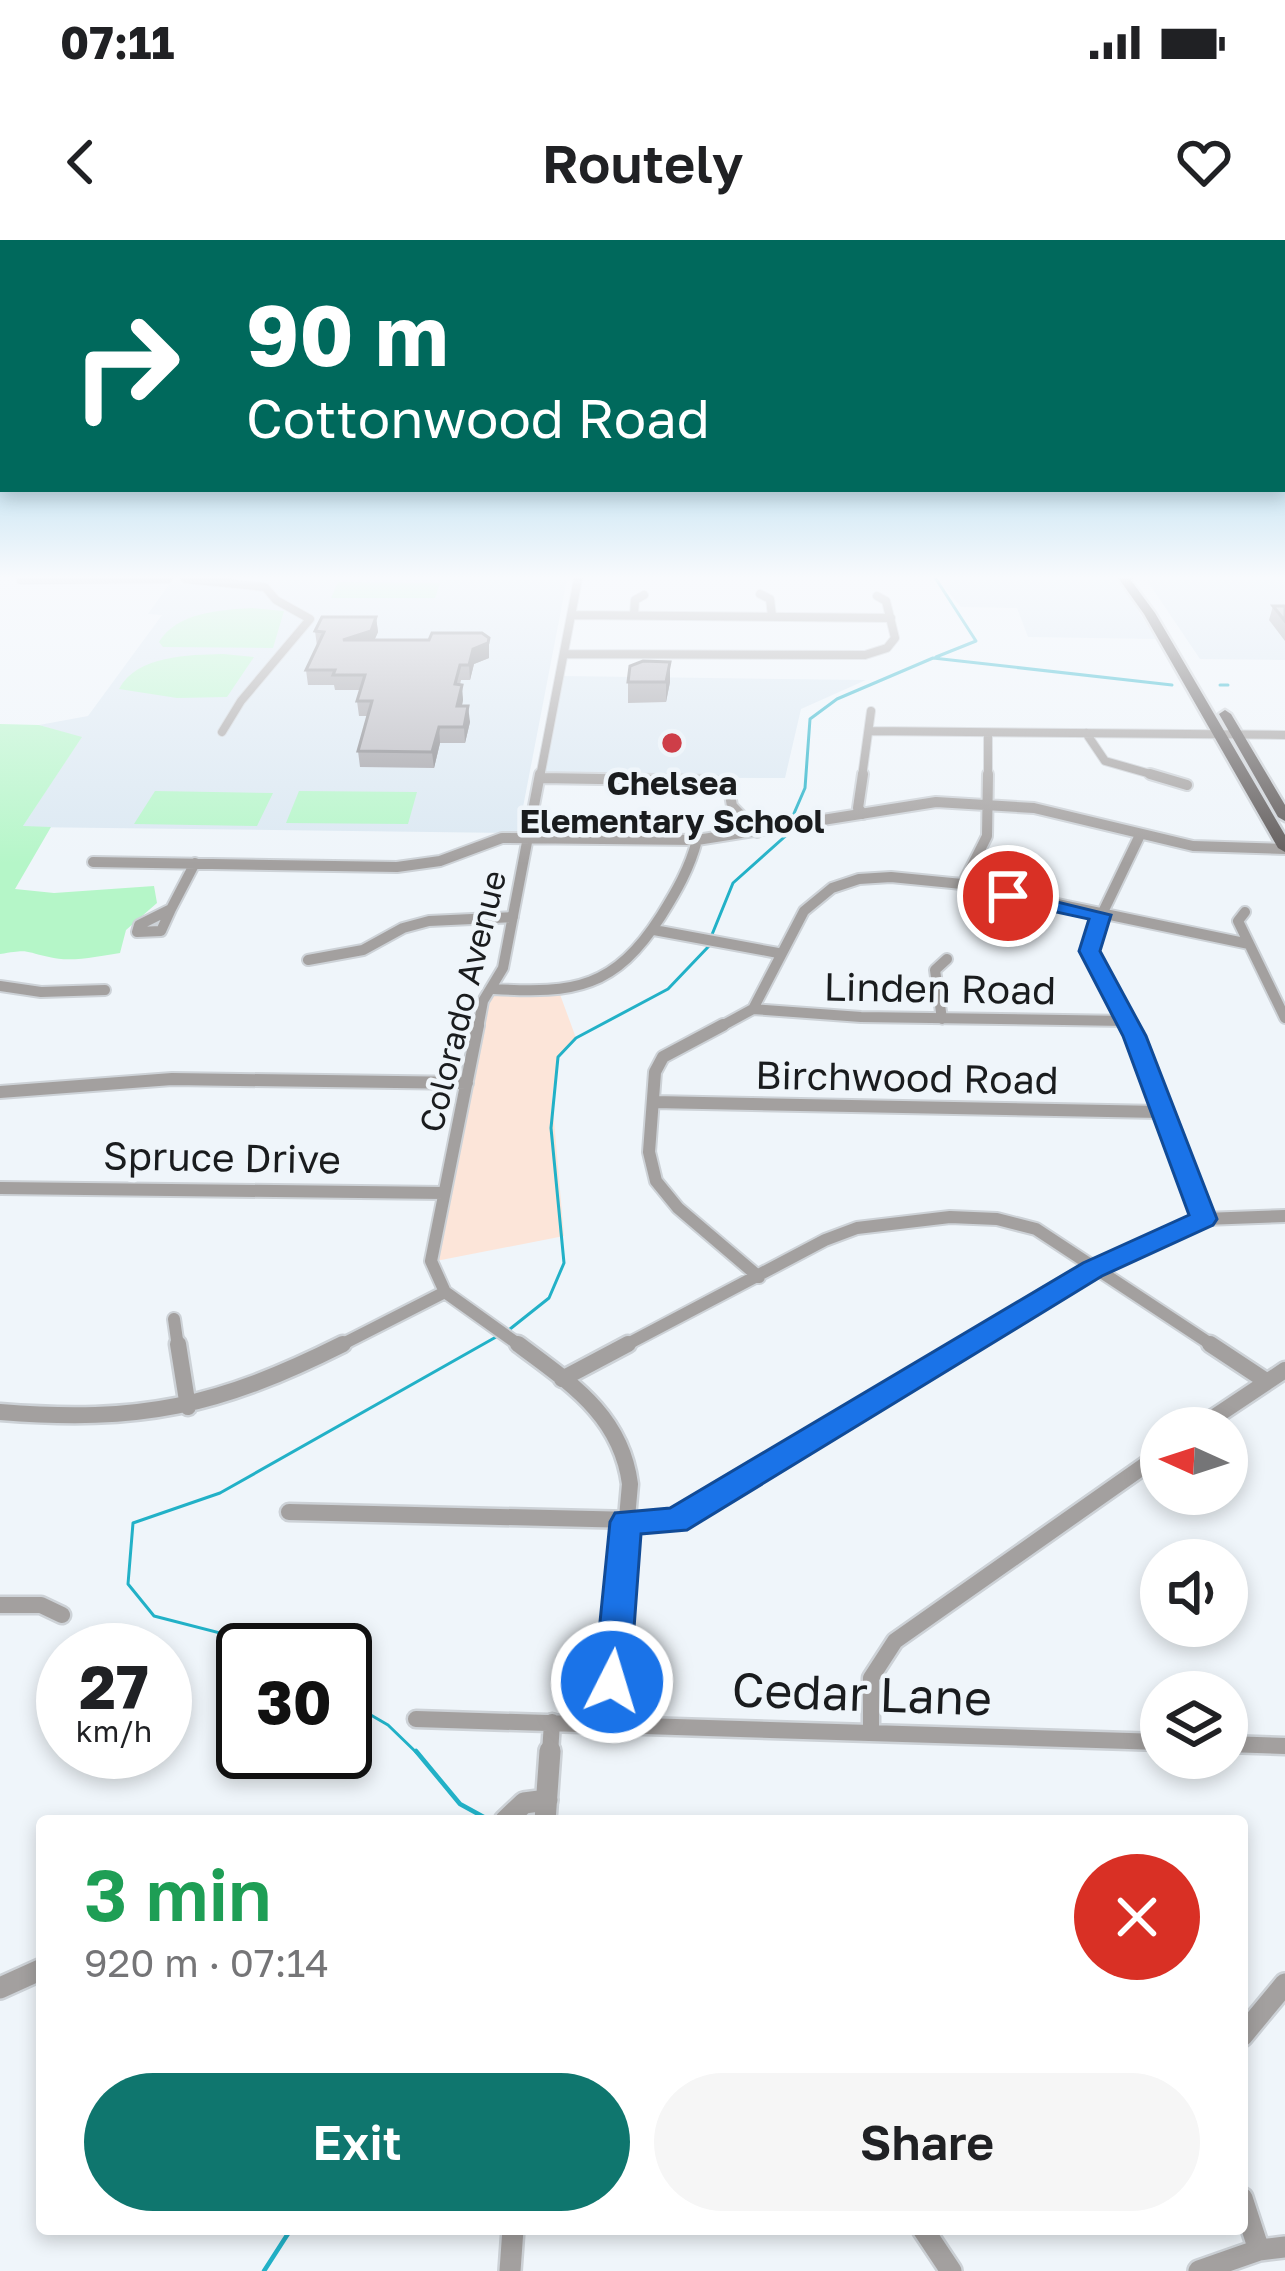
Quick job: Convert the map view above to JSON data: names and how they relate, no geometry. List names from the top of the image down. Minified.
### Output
{"streets":{"street":["Linden Road","Colorado Avenue","Birchwood Road","Spruce Drive","Cedar Lane"]},"crossings":[["Colorado Avenue","Spruce Drive"]],"places":["Chelsea Elementary School"],"north":"left","page":{"status":"07:11","header":"Routely","turn":["90 m","Cottonwood Road"],"speed":"27 km/h","limit":"30","heading":["3 min","920 m · 07:14"],"buttons":["Exit","Share"]}}
